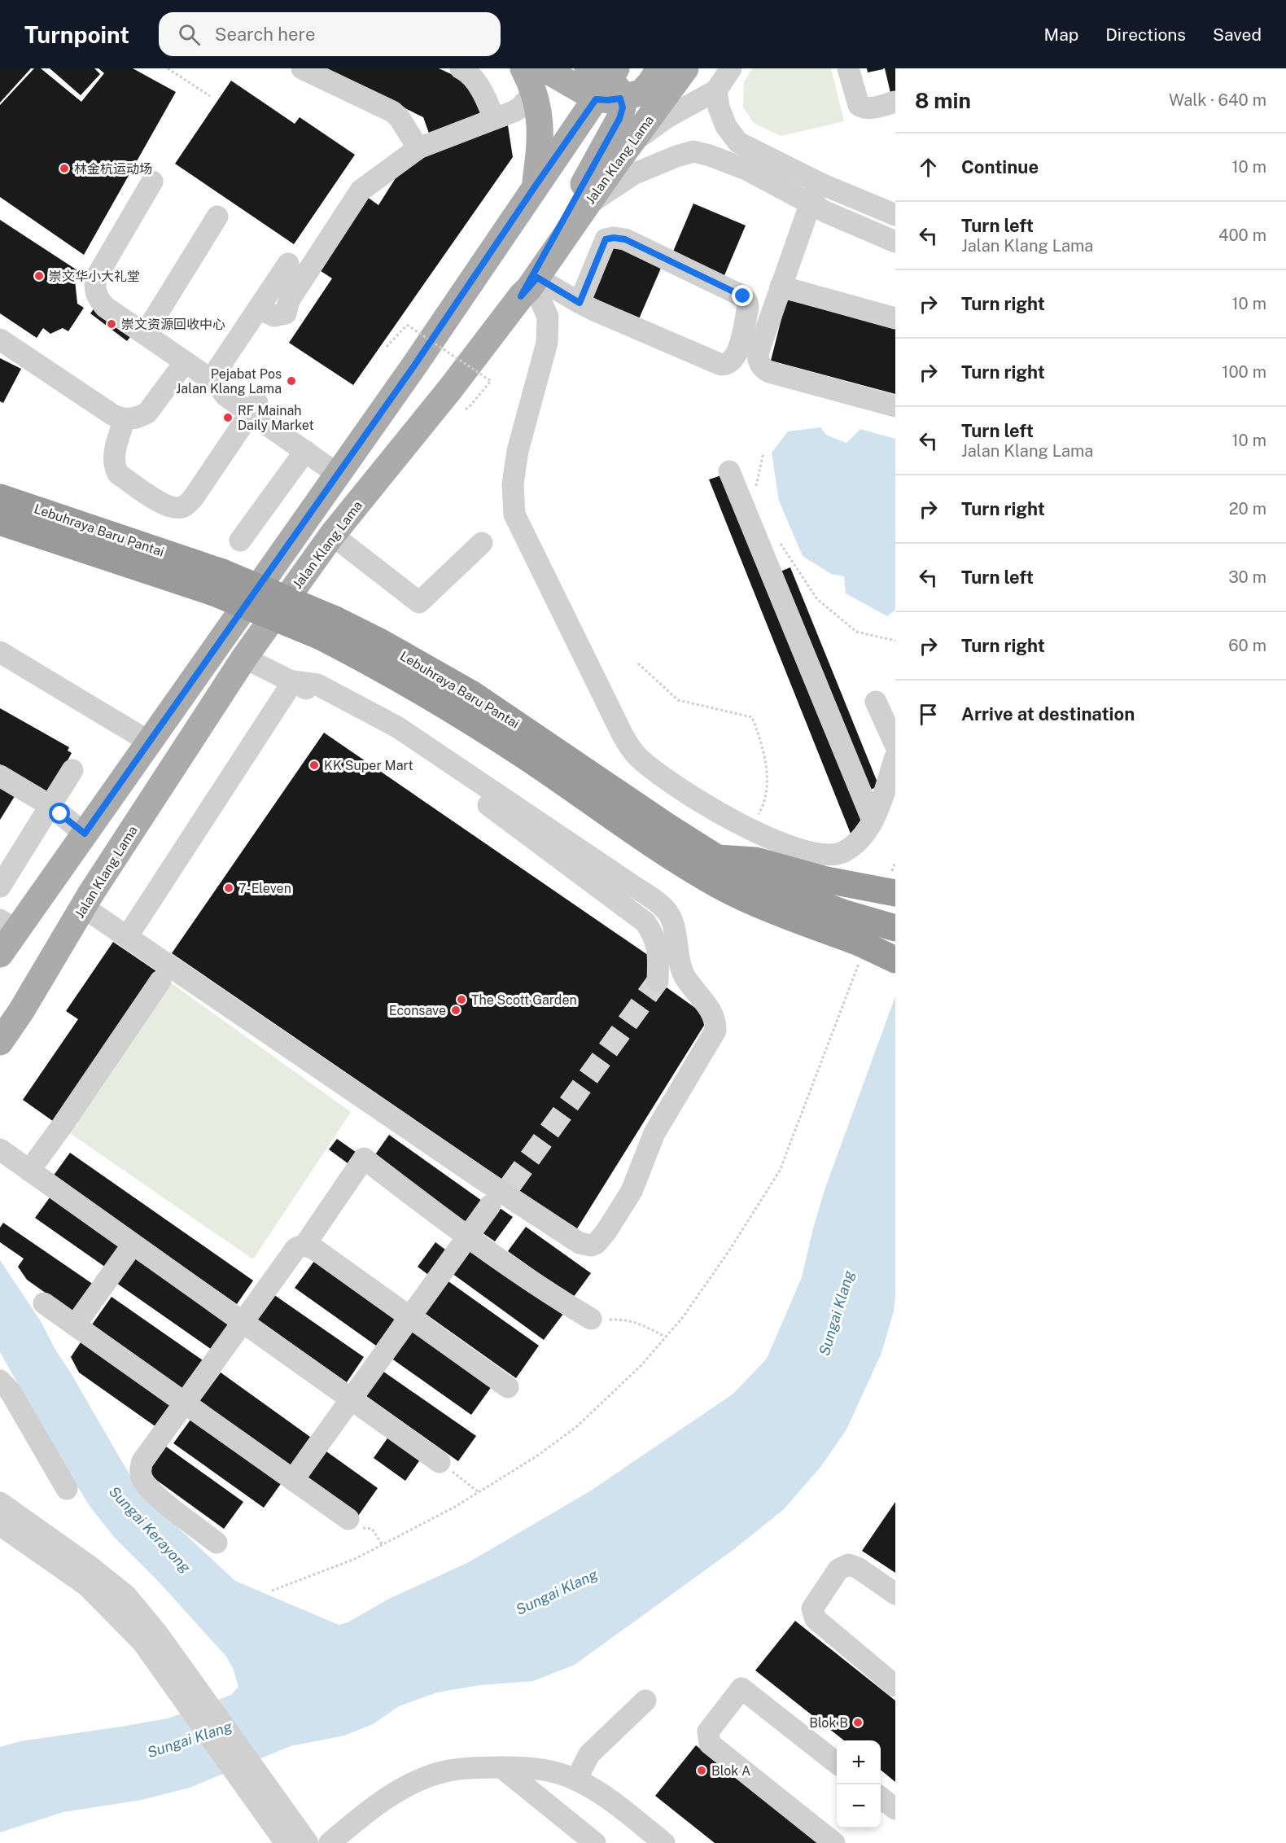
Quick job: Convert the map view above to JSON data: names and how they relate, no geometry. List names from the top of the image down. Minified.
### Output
{"streets":{"highway":["Lebuhraya Baru Pantai"],"main road":["Jalan Klang Lama"]},"water":["Sungai Klang","Sungai Kerayong"],"places":["林金杭运动场","崇文华小大礼堂","崇文资源回收中心","Pejabat Pos Jalan Klang Lama","RF Mainah Daily Market","KK Super Mart","7-Eleven","The Scott Garden","Econsave","Blok B","Blok A"],"page":{"header":"Turnpoint","search":"Search here","nav":["Map","Directions","Saved"],"heading":["8 min","Walk · 640 m"],"list":[["Continue","10 m"],["Turn left","Jalan Klang Lama","400 m"],["Turn right","10 m"],["Turn right","100 m"],["Turn left","Jalan Klang Lama","10 m"],["Turn right","20 m"],["Turn left","30 m"],["Turn right","60 m"],"Arrive at destination"],"map_buttons":["+","−"]}}
